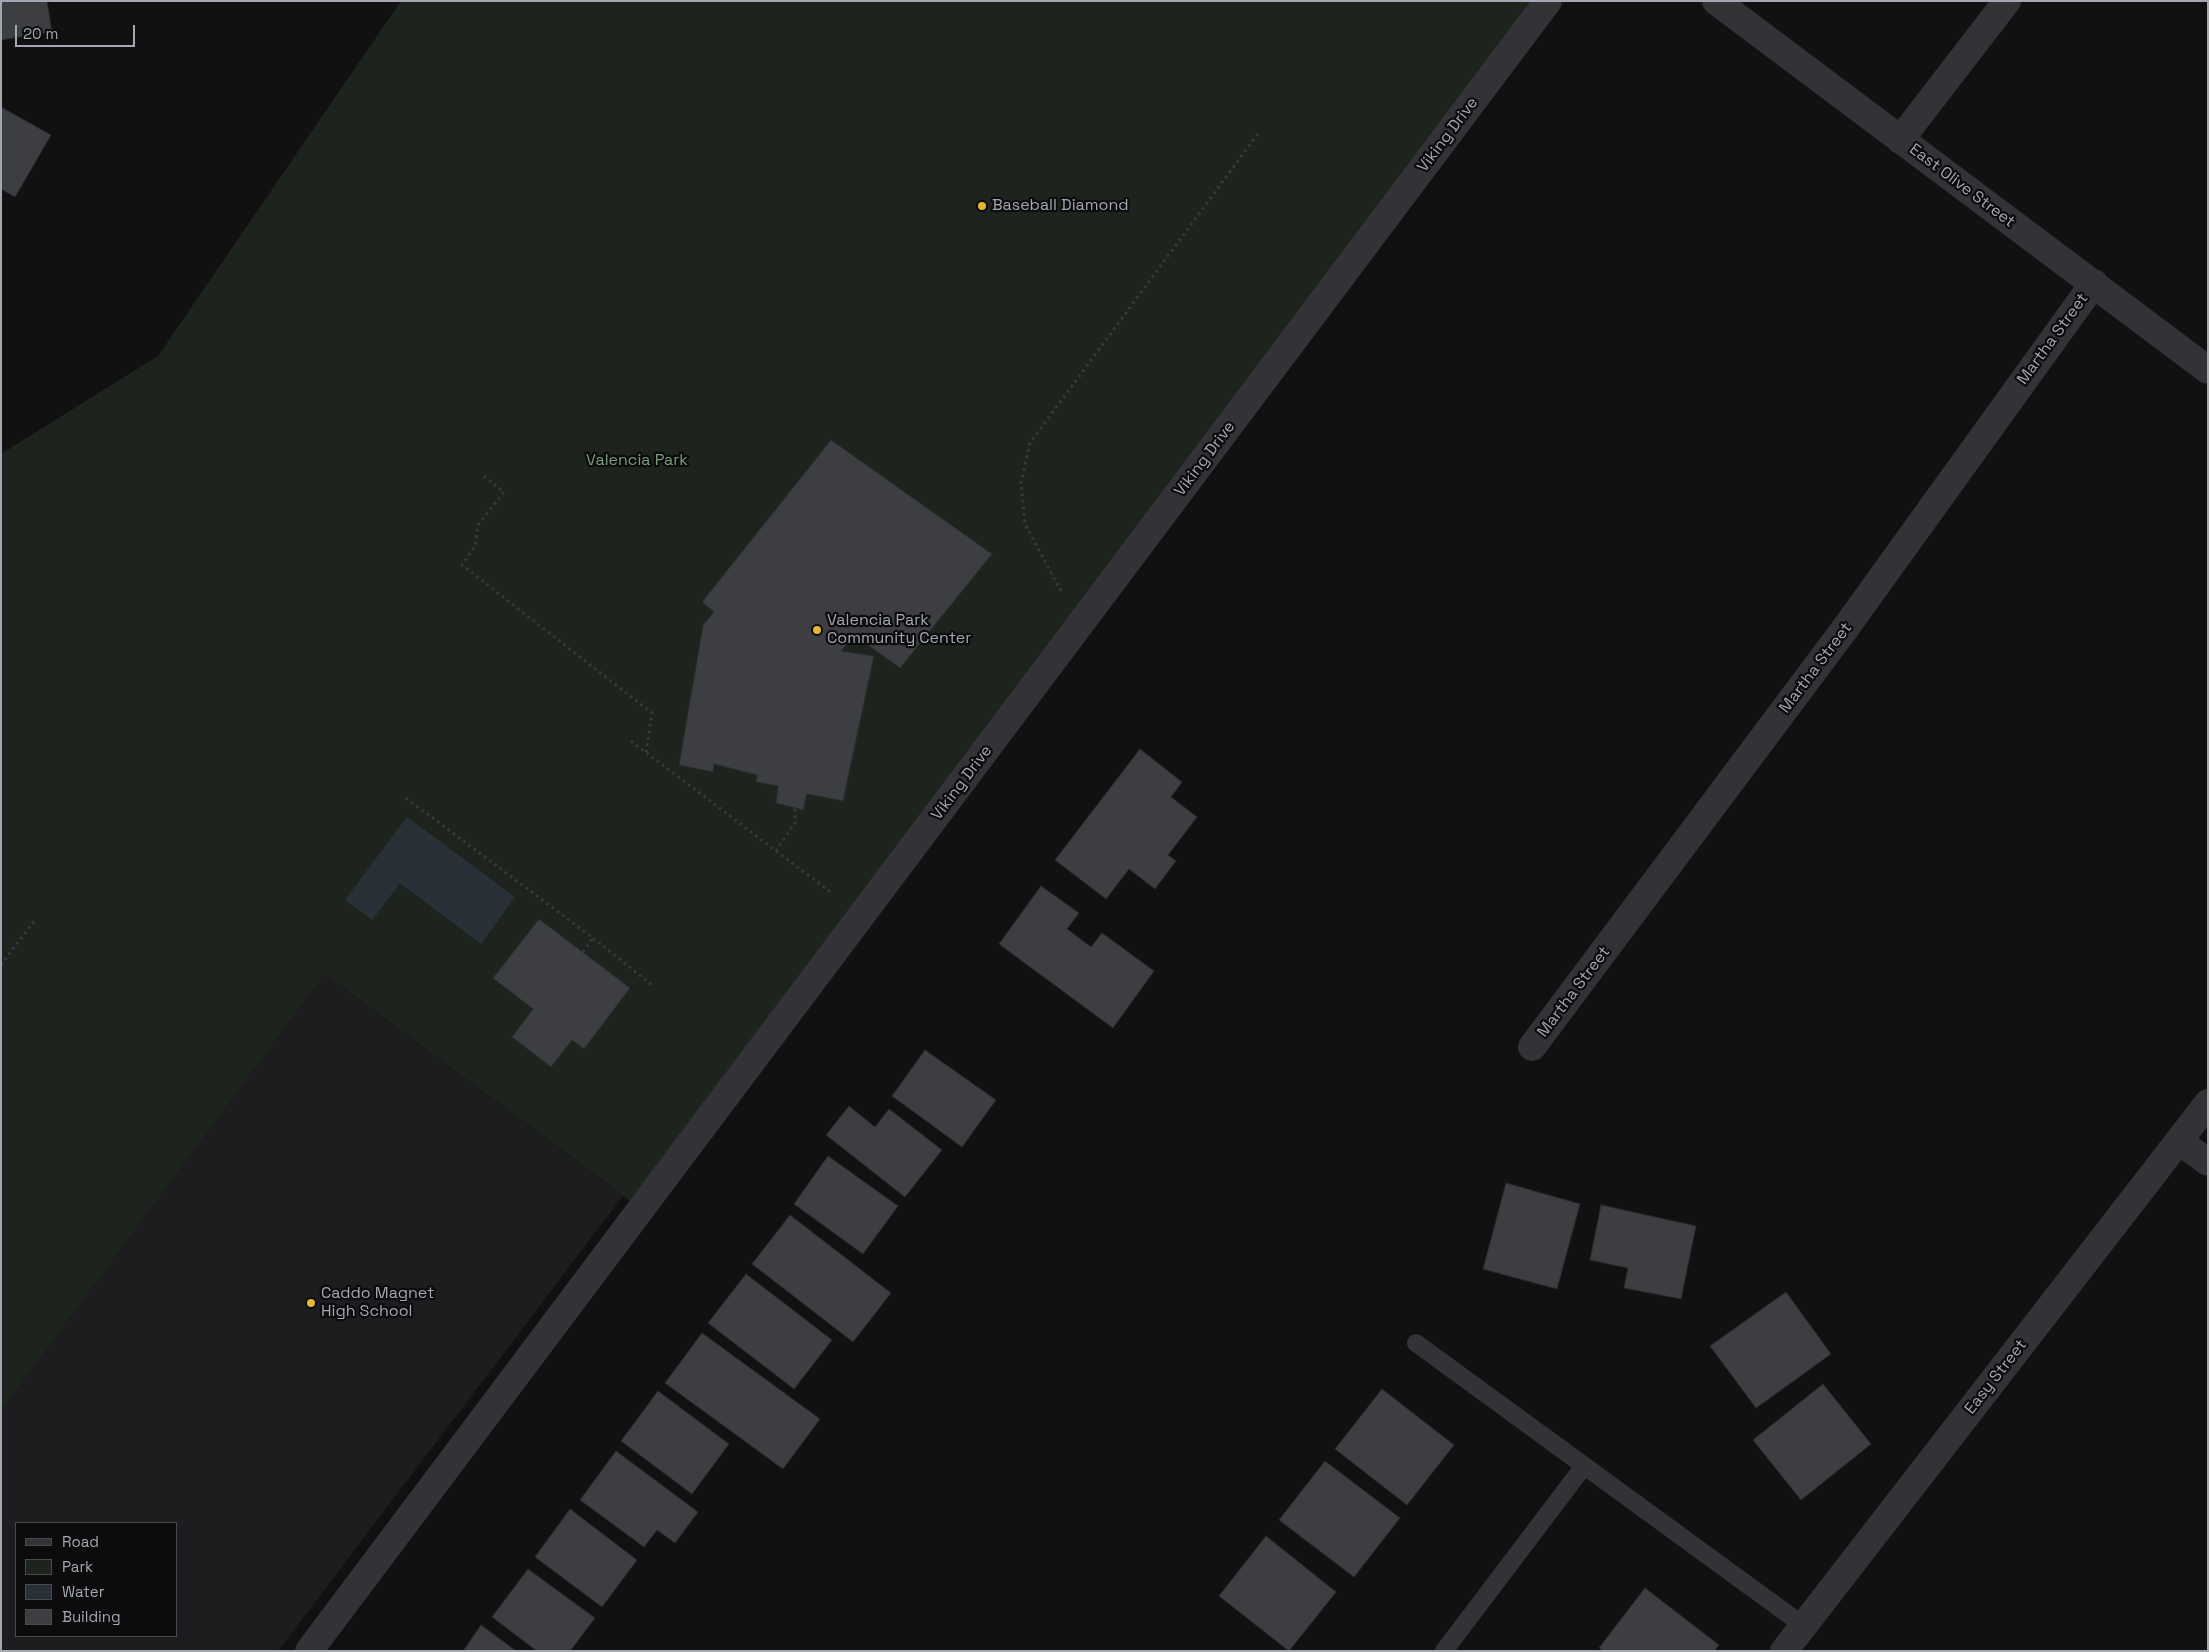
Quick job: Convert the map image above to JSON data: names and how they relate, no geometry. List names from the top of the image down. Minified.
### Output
{"streets":{"street":["Viking Drive","East Olive Street","Martha Street","Easy Street"]},"crossings":[["East Olive Street","Martha Street"]],"parks":["Valencia Park"],"places":["Baseball Diamond","Valencia Park Community Center","Caddo Magnet High School"],"legend":["Road","Park","Water","Building"],"scale_bar":"20 m"}
